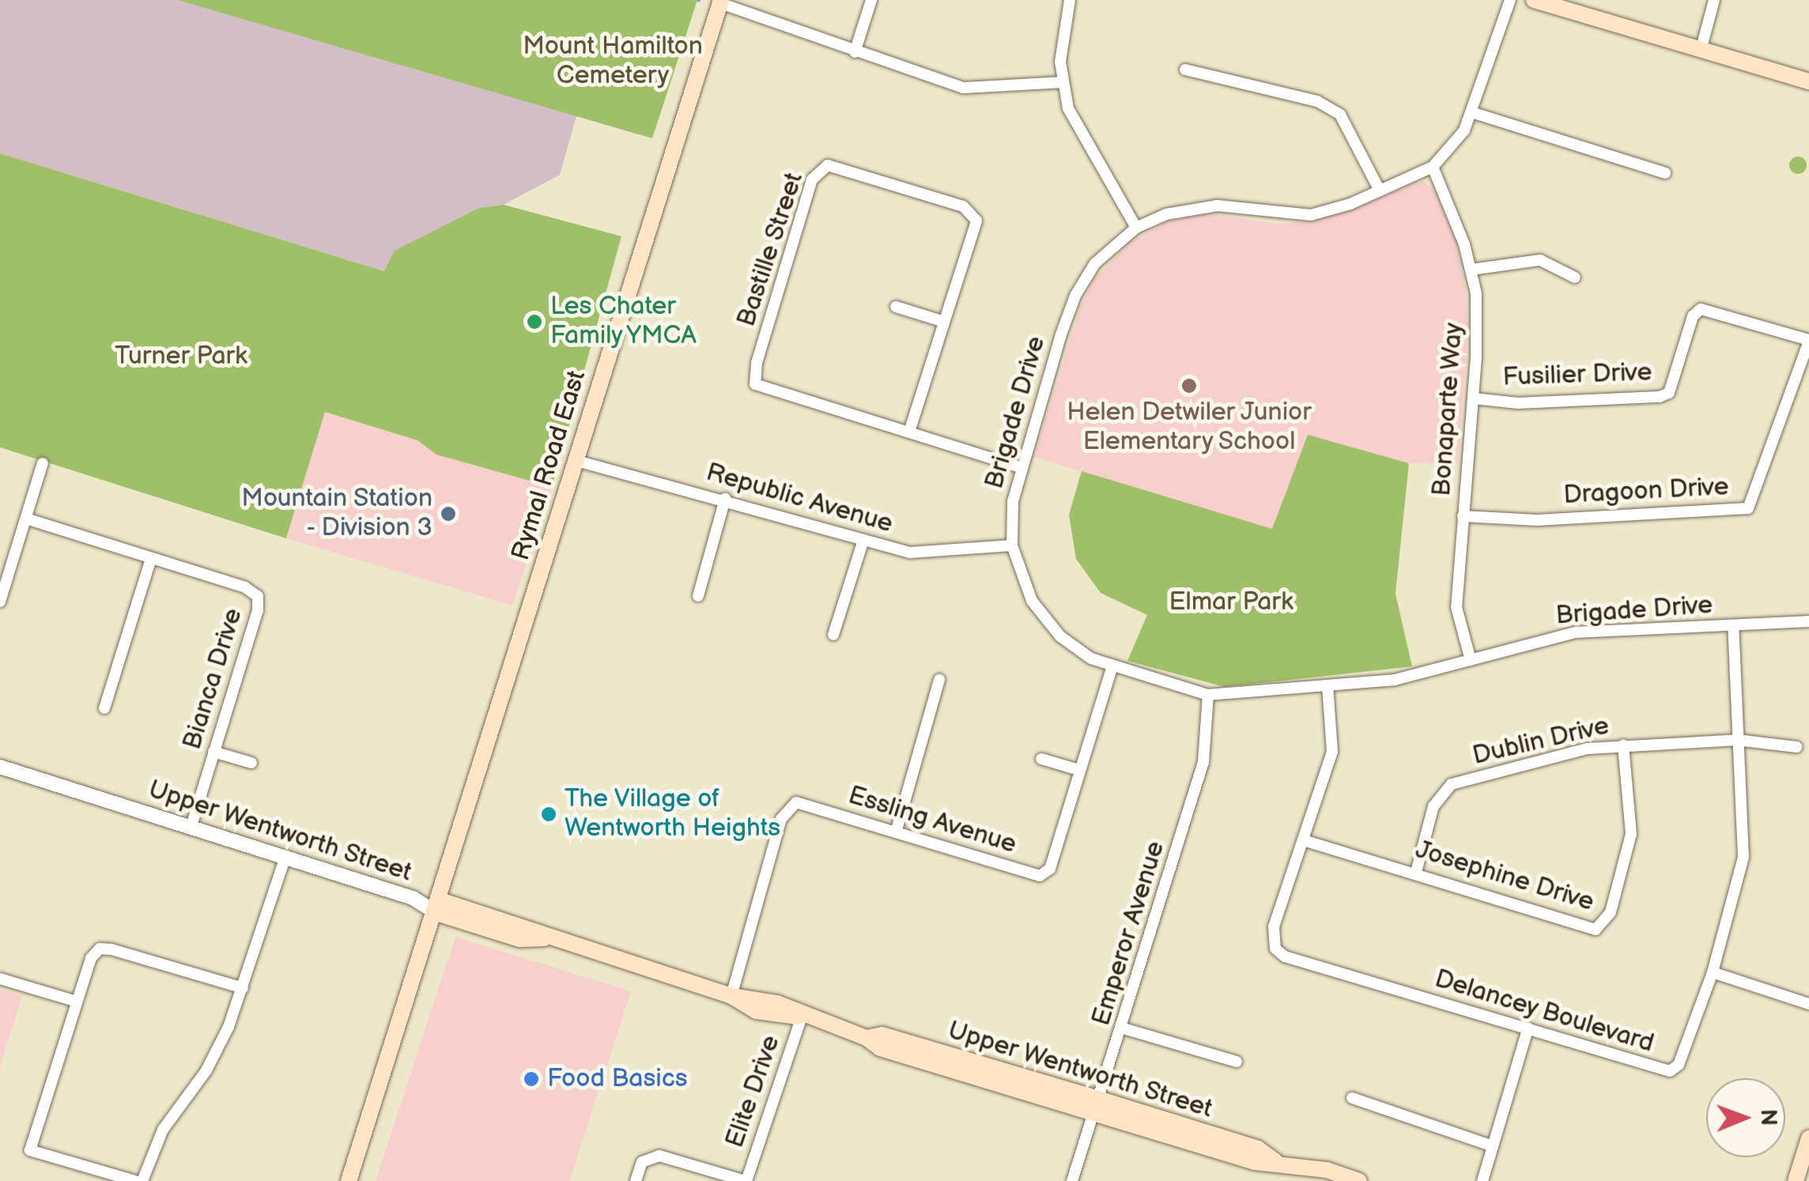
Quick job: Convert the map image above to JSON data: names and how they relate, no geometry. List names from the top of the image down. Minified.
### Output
{"streets":{"main road":["Rymal Road East","Upper Wentworth Street"],"street":["Bastille Street","Fusilier Drive","Bonaparte Way","Brigade Drive","Dragoon Drive","Republic Avenue","Bianca Drive","Dublin Drive","Essling Avenue","Josephine Drive","Emperor Avenue","Delancey Boulevard","Elite Drive"]},"crossings":[["Bastille Street","Brigade Drive"],["Fusilier Drive","Bonaparte Way"],["Fusilier Drive","Dragoon Drive"],["Bonaparte Way","Brigade Drive"],["Bonaparte Way","Dragoon Drive"],["Brigade Drive","Republic Avenue"],["Brigade Drive","Essling Avenue"],["Brigade Drive","Emperor Avenue"],["Brigade Drive","Delancey Boulevard"],["Rymal Road East","Republic Avenue"],["Rymal Road East","Upper Wentworth Street"],["Bianca Drive","Upper Wentworth Street"],["Dublin Drive","Josephine Drive"],["Dublin Drive","Delancey Boulevard"],["Essling Avenue","Upper Wentworth Street"],["Upper Wentworth Street","Emperor Avenue"],["Upper Wentworth Street","Elite Drive"],["Josephine Drive","Delancey Boulevard"]],"parks":["Mount Hamilton Cemetery","Turner Park","Elmar Park"],"places":["Les Chater Family YMCA","Helen Detwiler Junior Elementary School","Mountain Station - Division 3","The Village of Wentworth Heights","Food Basics"],"north":"right"}
